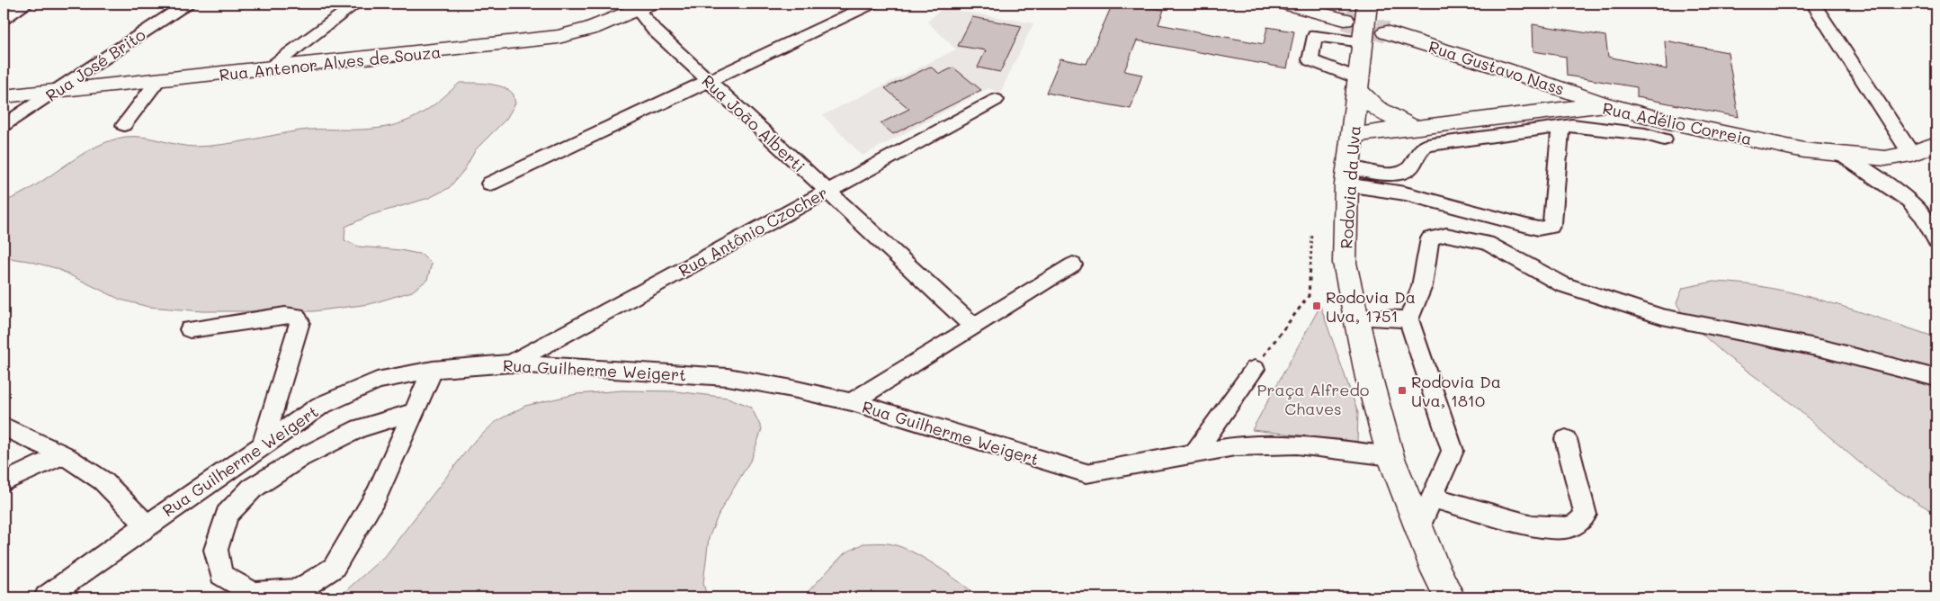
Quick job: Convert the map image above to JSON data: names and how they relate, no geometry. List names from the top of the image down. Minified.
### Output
{"streets":{"main road":["Rua Antenor Alves de Souza","Rua Gustavo Nass","Rua Adélio Correia","Rodovia da Uva"],"street":["Rua José Brito","Rua João Alberti","Rua Antônio Czocher","Rua Guilherme Weigert"]},"crossings":[["Rua Antenor Alves de Souza","Rua José Brito"],["Rua Antenor Alves de Souza","Rua João Alberti"],["Rua Gustavo Nass","Rua Adélio Correia"],["Rua João Alberti","Rua Antônio Czocher"],["Rua Adélio Correia","Rodovia da Uva"],["Rodovia da Uva","Rua Guilherme Weigert"],["Rua Antônio Czocher","Rua Guilherme Weigert"]],"parks":["Praça Alfredo Chaves"],"places":{"transit":["Rodovia Da Uva, 1751","Rodovia Da Uva, 1810"]}}
